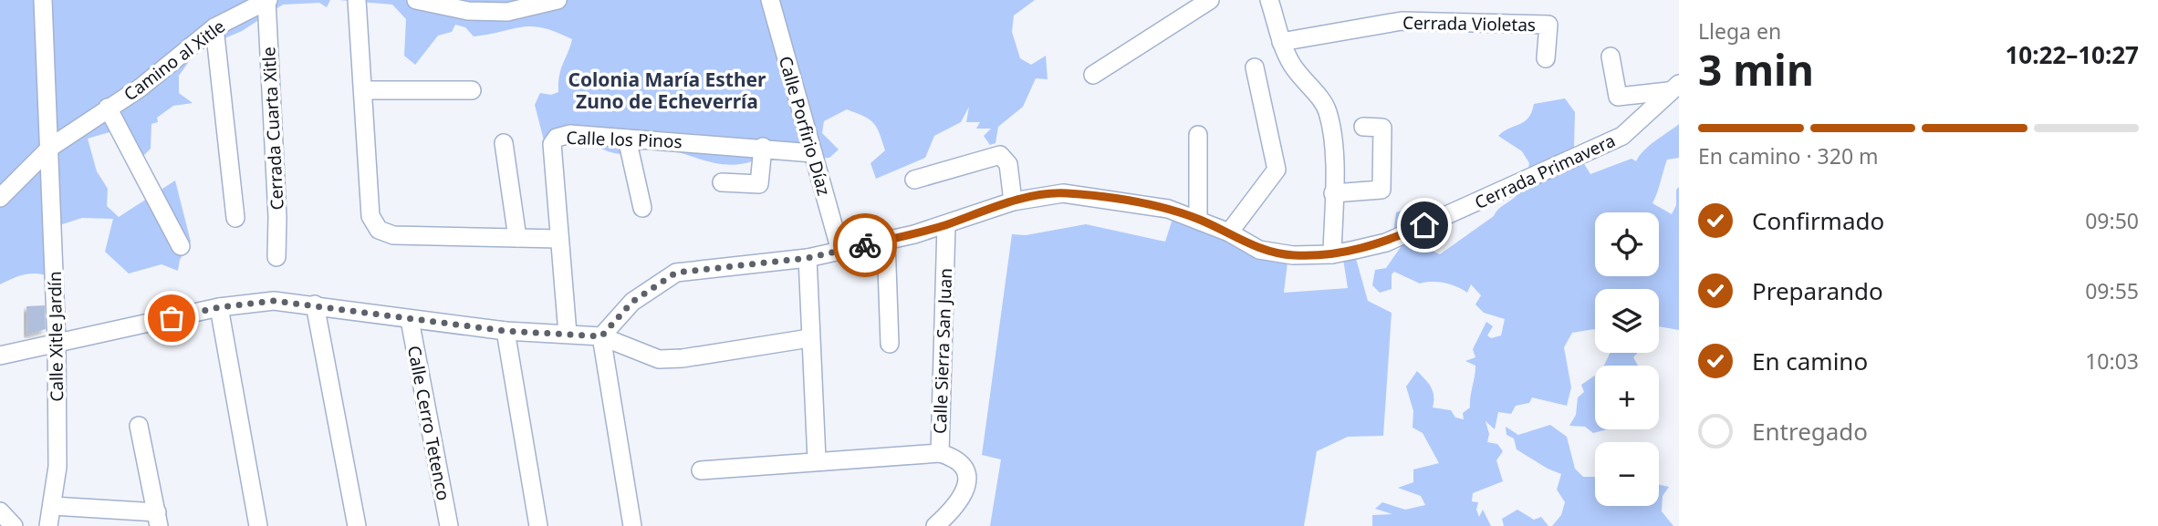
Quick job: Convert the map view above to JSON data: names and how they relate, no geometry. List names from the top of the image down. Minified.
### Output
{"streets":{"street":["Cerrada Violetas","Camino al Xitle","Calle Porfirio Díaz","Cerrada Cuarta Xitle","Calle los Pinos","Cerrada Primavera","Calle Xitle Jardín","Calle Sierra San Juan","Calle Cerro Tetenco"]},"crossings":[["Camino al Xitle","Cerrada Cuarta Xitle"],["Camino al Xitle","Calle Xitle Jardín"],["Calle Porfirio Díaz","Calle los Pinos"],["Calle Porfirio Díaz","Cerrada Primavera"],["Cerrada Primavera","Calle Sierra San Juan"]],"districts":["Colonia María Esther Zuno de Echeverría"],"page":{"heading":["3 min","Llega en","10:22–10:27"],"bar":"En camino · 320 m","list":[["Confirmado","09:50"],["Preparando","09:55"],["En camino","10:03"],"Entregado"],"map_buttons":["+","−"]}}
